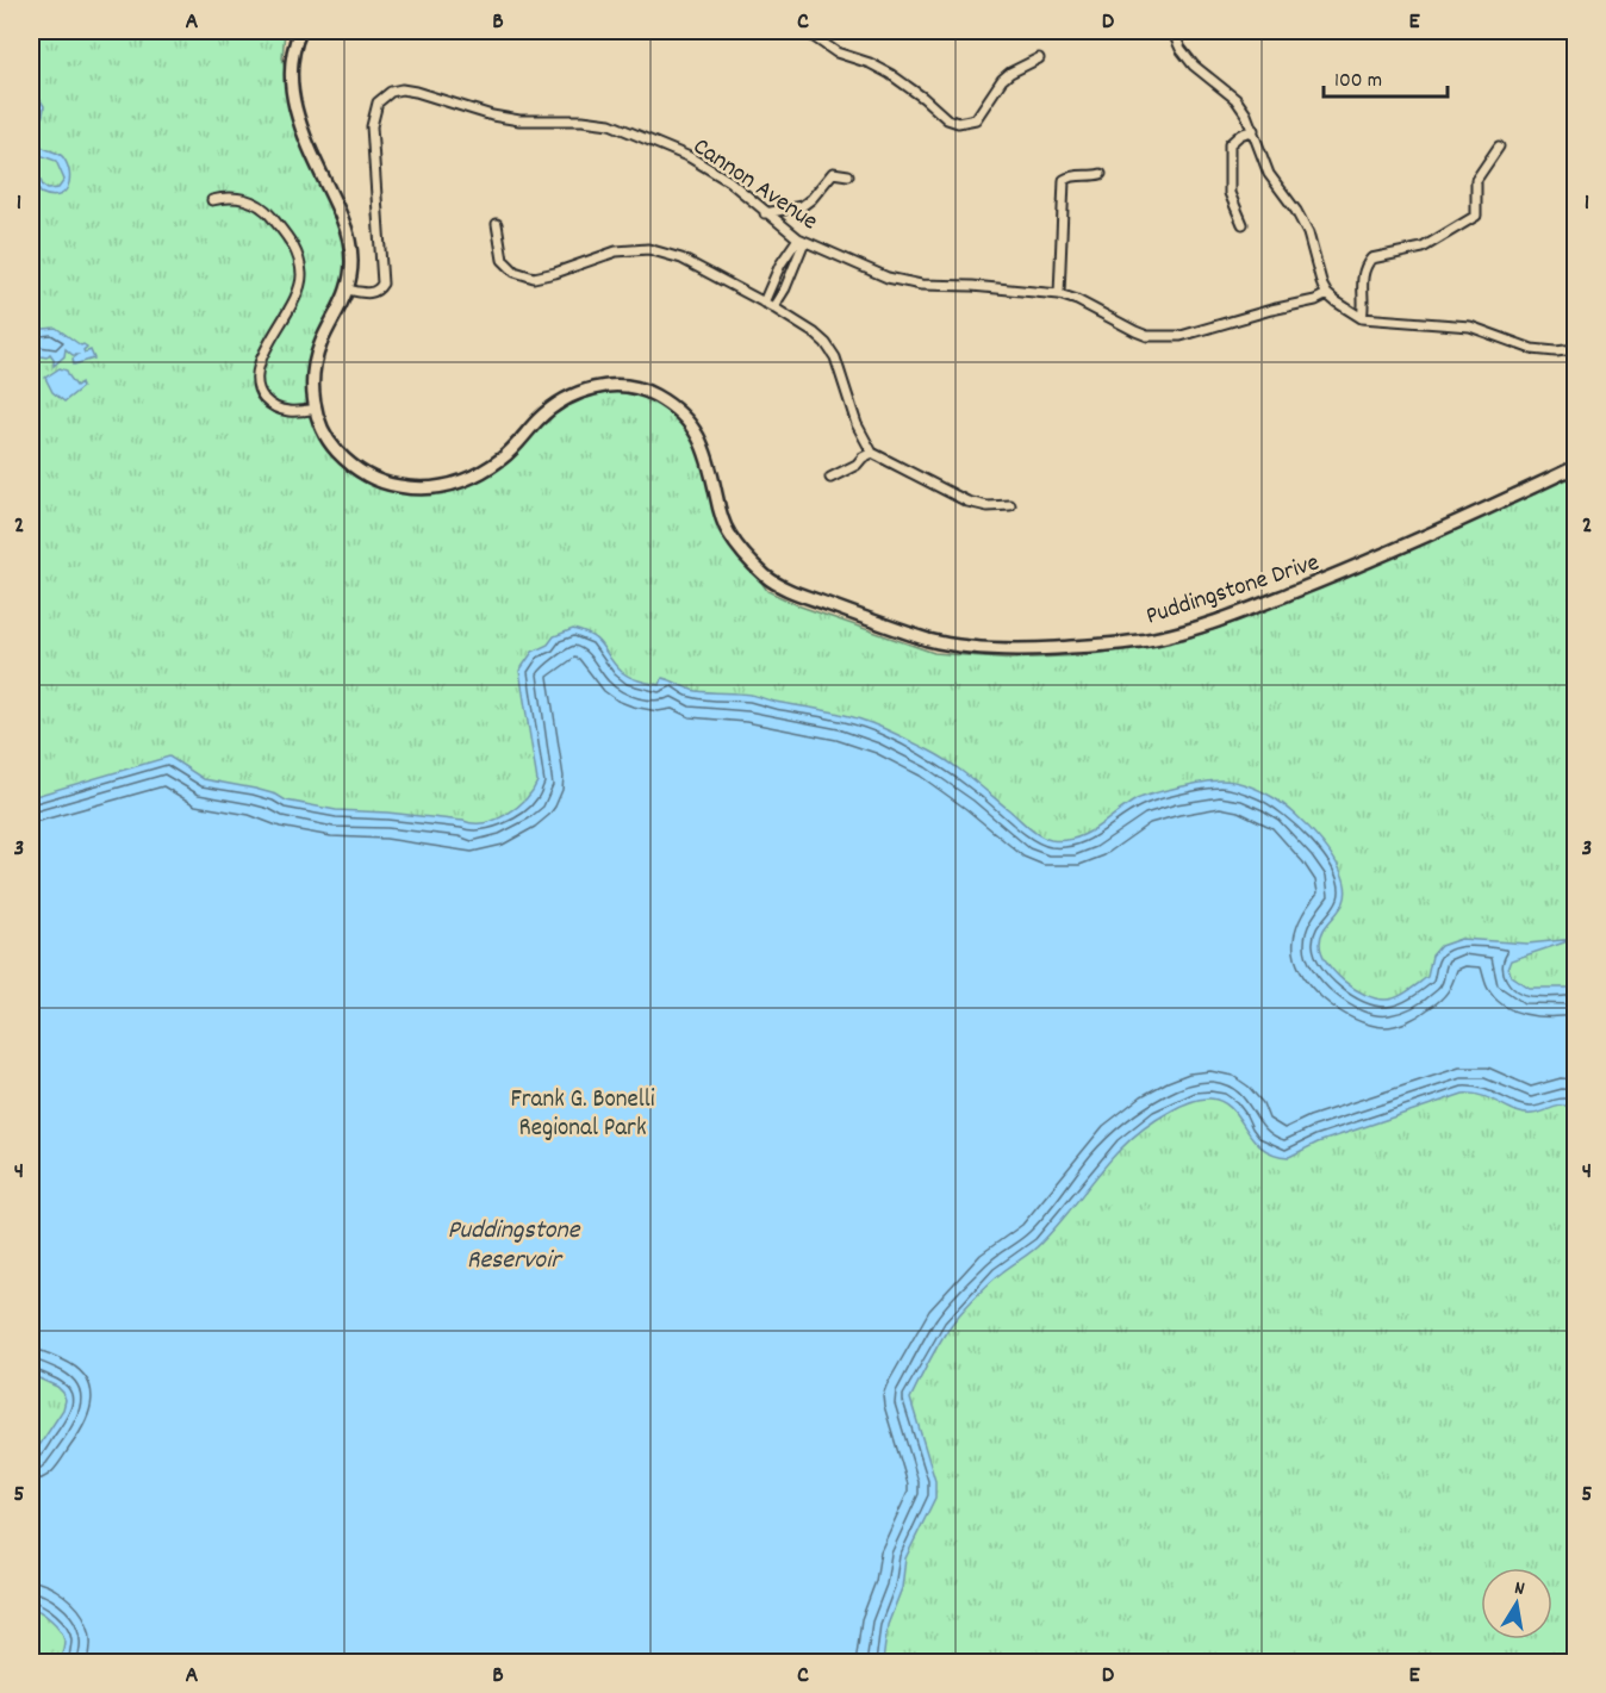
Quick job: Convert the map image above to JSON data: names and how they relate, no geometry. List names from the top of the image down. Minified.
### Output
{"streets":{"street":["Cannon Avenue","Puddingstone Drive"]},"crossings":[["Cannon Avenue","Puddingstone Drive"]],"water":["Puddingstone Reservoir"],"parks":["Frank G. Bonelli Regional Park"],"scale_bar":"100 m","north":"top","grid":{"columns":["A","B","C","D","E"],"rows":["1","2","3","4","5"]}}
